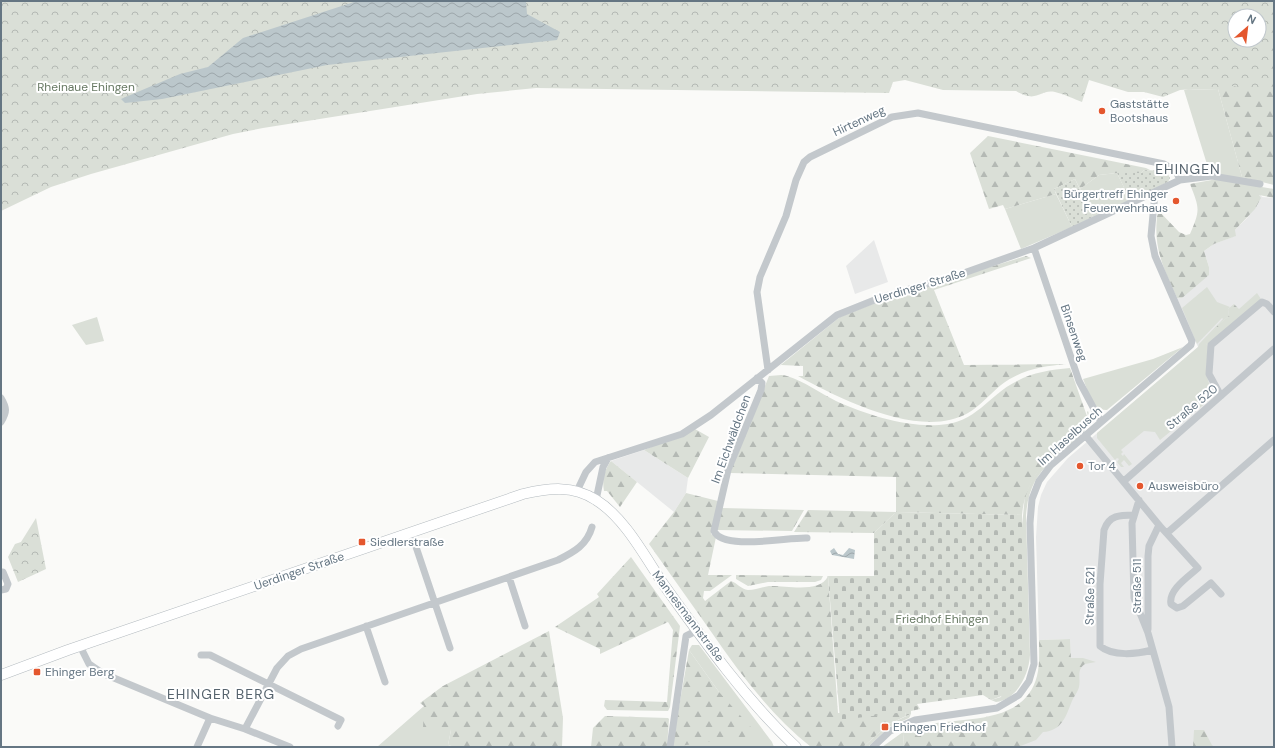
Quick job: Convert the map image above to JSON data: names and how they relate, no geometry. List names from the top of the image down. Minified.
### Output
{"streets":{"main road":["Uerdinger Straße","Mannesmannstraße"],"street":["Hirtenweg","Binsenweg","Straße 520","Im Haselbusch","Im Eichwäldchen","Straße 511","Straße 521"]},"crossings":[["Hirtenweg","Uerdinger Straße"],["Uerdinger Straße","Binsenweg"],["Uerdinger Straße","Im Haselbusch"],["Uerdinger Straße","Im Eichwäldchen"],["Uerdinger Straße","Mannesmannstraße"],["Binsenweg","Im Haselbusch"],["Straße 511","Straße 521"]],"districts":["EHINGEN","EHINGER BERG"],"parks":["Rheinaue Ehingen","Friedhof Ehingen"],"places":{"other":["Gaststätte Bootshaus","Bürgertreff Ehinger Feuerwehrhaus","Tor 4","Ausweisbüro"],"transit":["Siedlerstraße","Ehinger Berg","Ehingen Friedhof"]},"north":"top right"}
